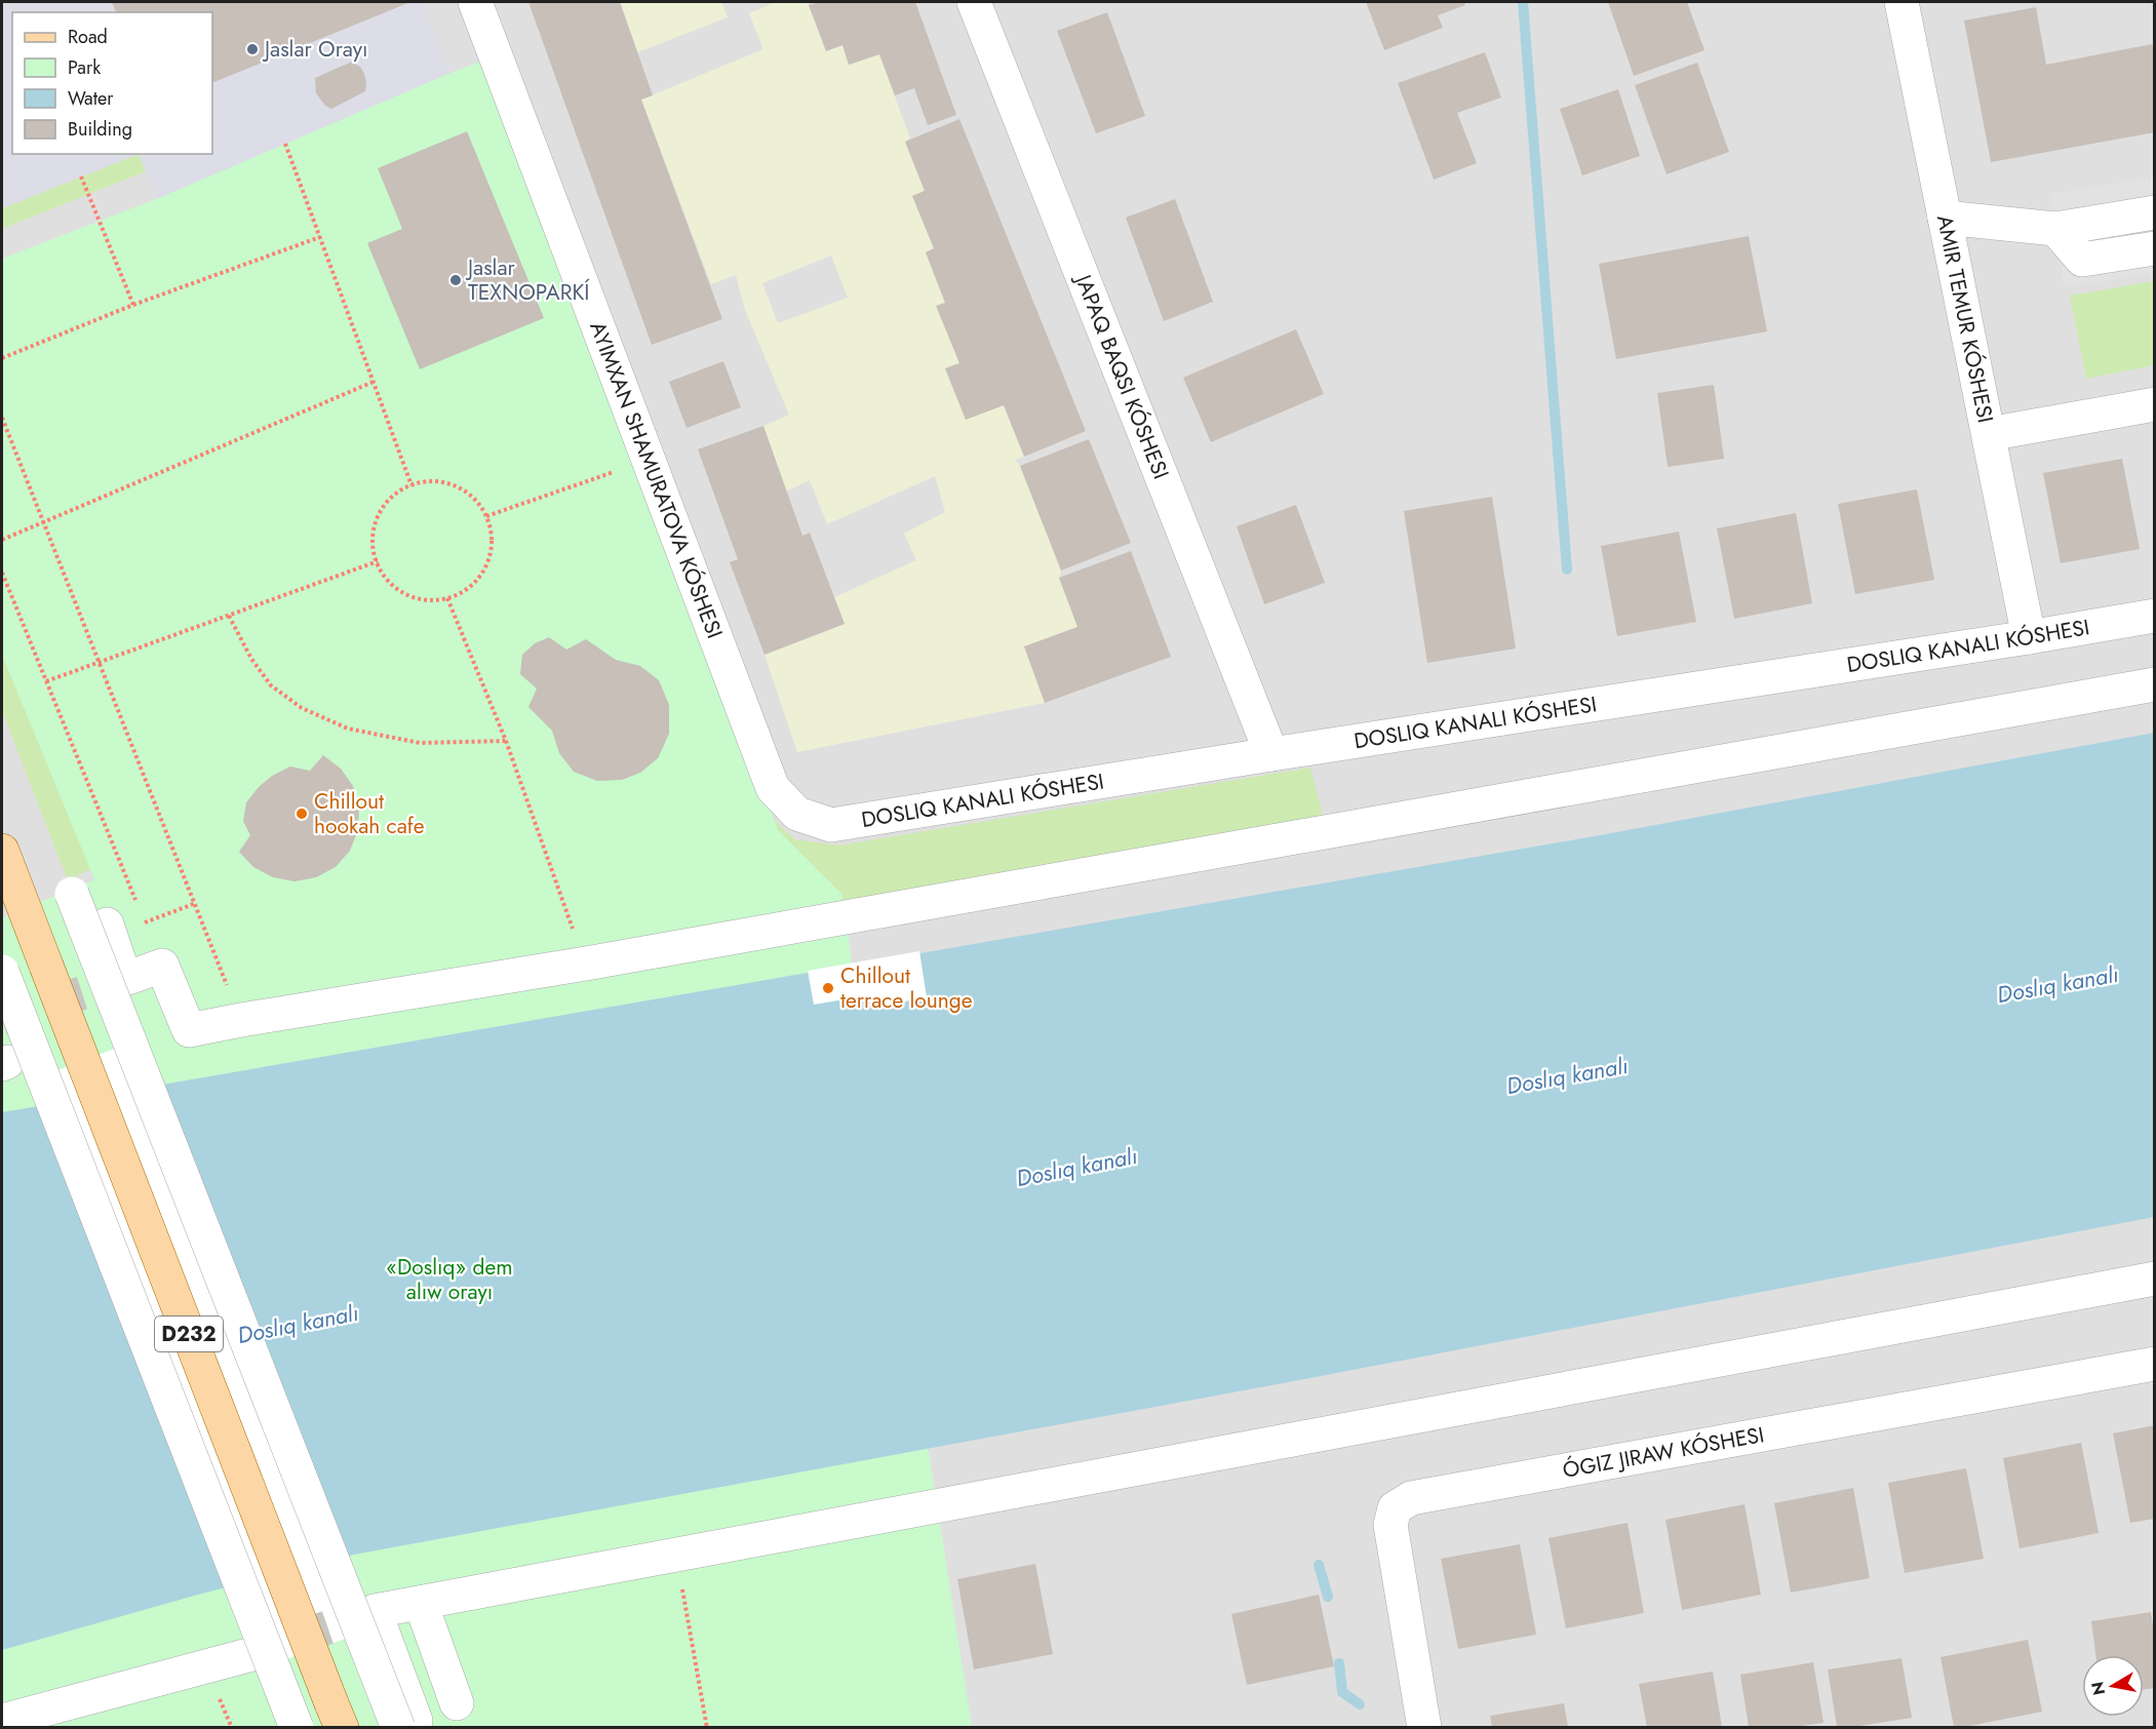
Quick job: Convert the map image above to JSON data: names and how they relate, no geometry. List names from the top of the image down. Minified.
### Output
{"streets":{"main road":["D232"],"street":["AMIR TEMUR KÓSHESI"]},"water":["Doslıq kanalı"],"parks":["«Doslıq» dem alıw orayı"],"places":["Jaslar Orayı","Jaslar TEXNOPARKÍ","Chillout hookah cafe","Chillout terrace lounge"],"legend":["Road","Park","Water","Building"],"north":"left"}
